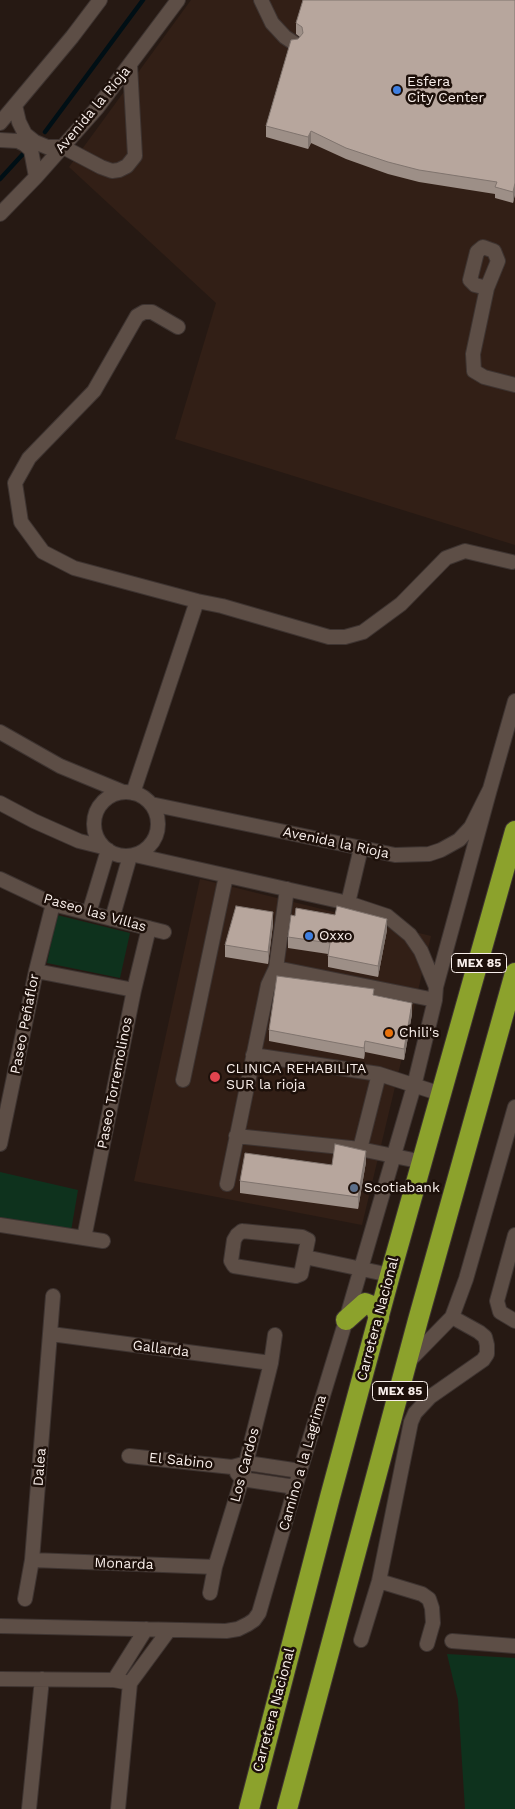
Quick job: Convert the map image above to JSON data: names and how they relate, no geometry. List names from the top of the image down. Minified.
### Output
{"streets":{"highway":["MEX 85","Carretera Nacional"],"street":["Avenida la Rioja","Paseo las Villas","Paseo Peñaflor","Paseo Torremolinos","Gallarda","El Sabino","Camino a la Lagrima","Los Cardos","Dalea","Monarda"]},"crossings":[["Avenida la Rioja","Camino a la Lagrima"],["Paseo las Villas","Paseo Peñaflor"],["Paseo las Villas","Paseo Torremolinos"],["Gallarda","Los Cardos"],["Gallarda","Dalea"],["El Sabino","Camino a la Lagrima"],["El Sabino","Los Cardos"],["Los Cardos","Monarda"],["Dalea","Monarda"]],"places":["Esfera City Center","Oxxo","Chili's","CLINICA REHABILITA SUR la rioja","Scotiabank"]}
